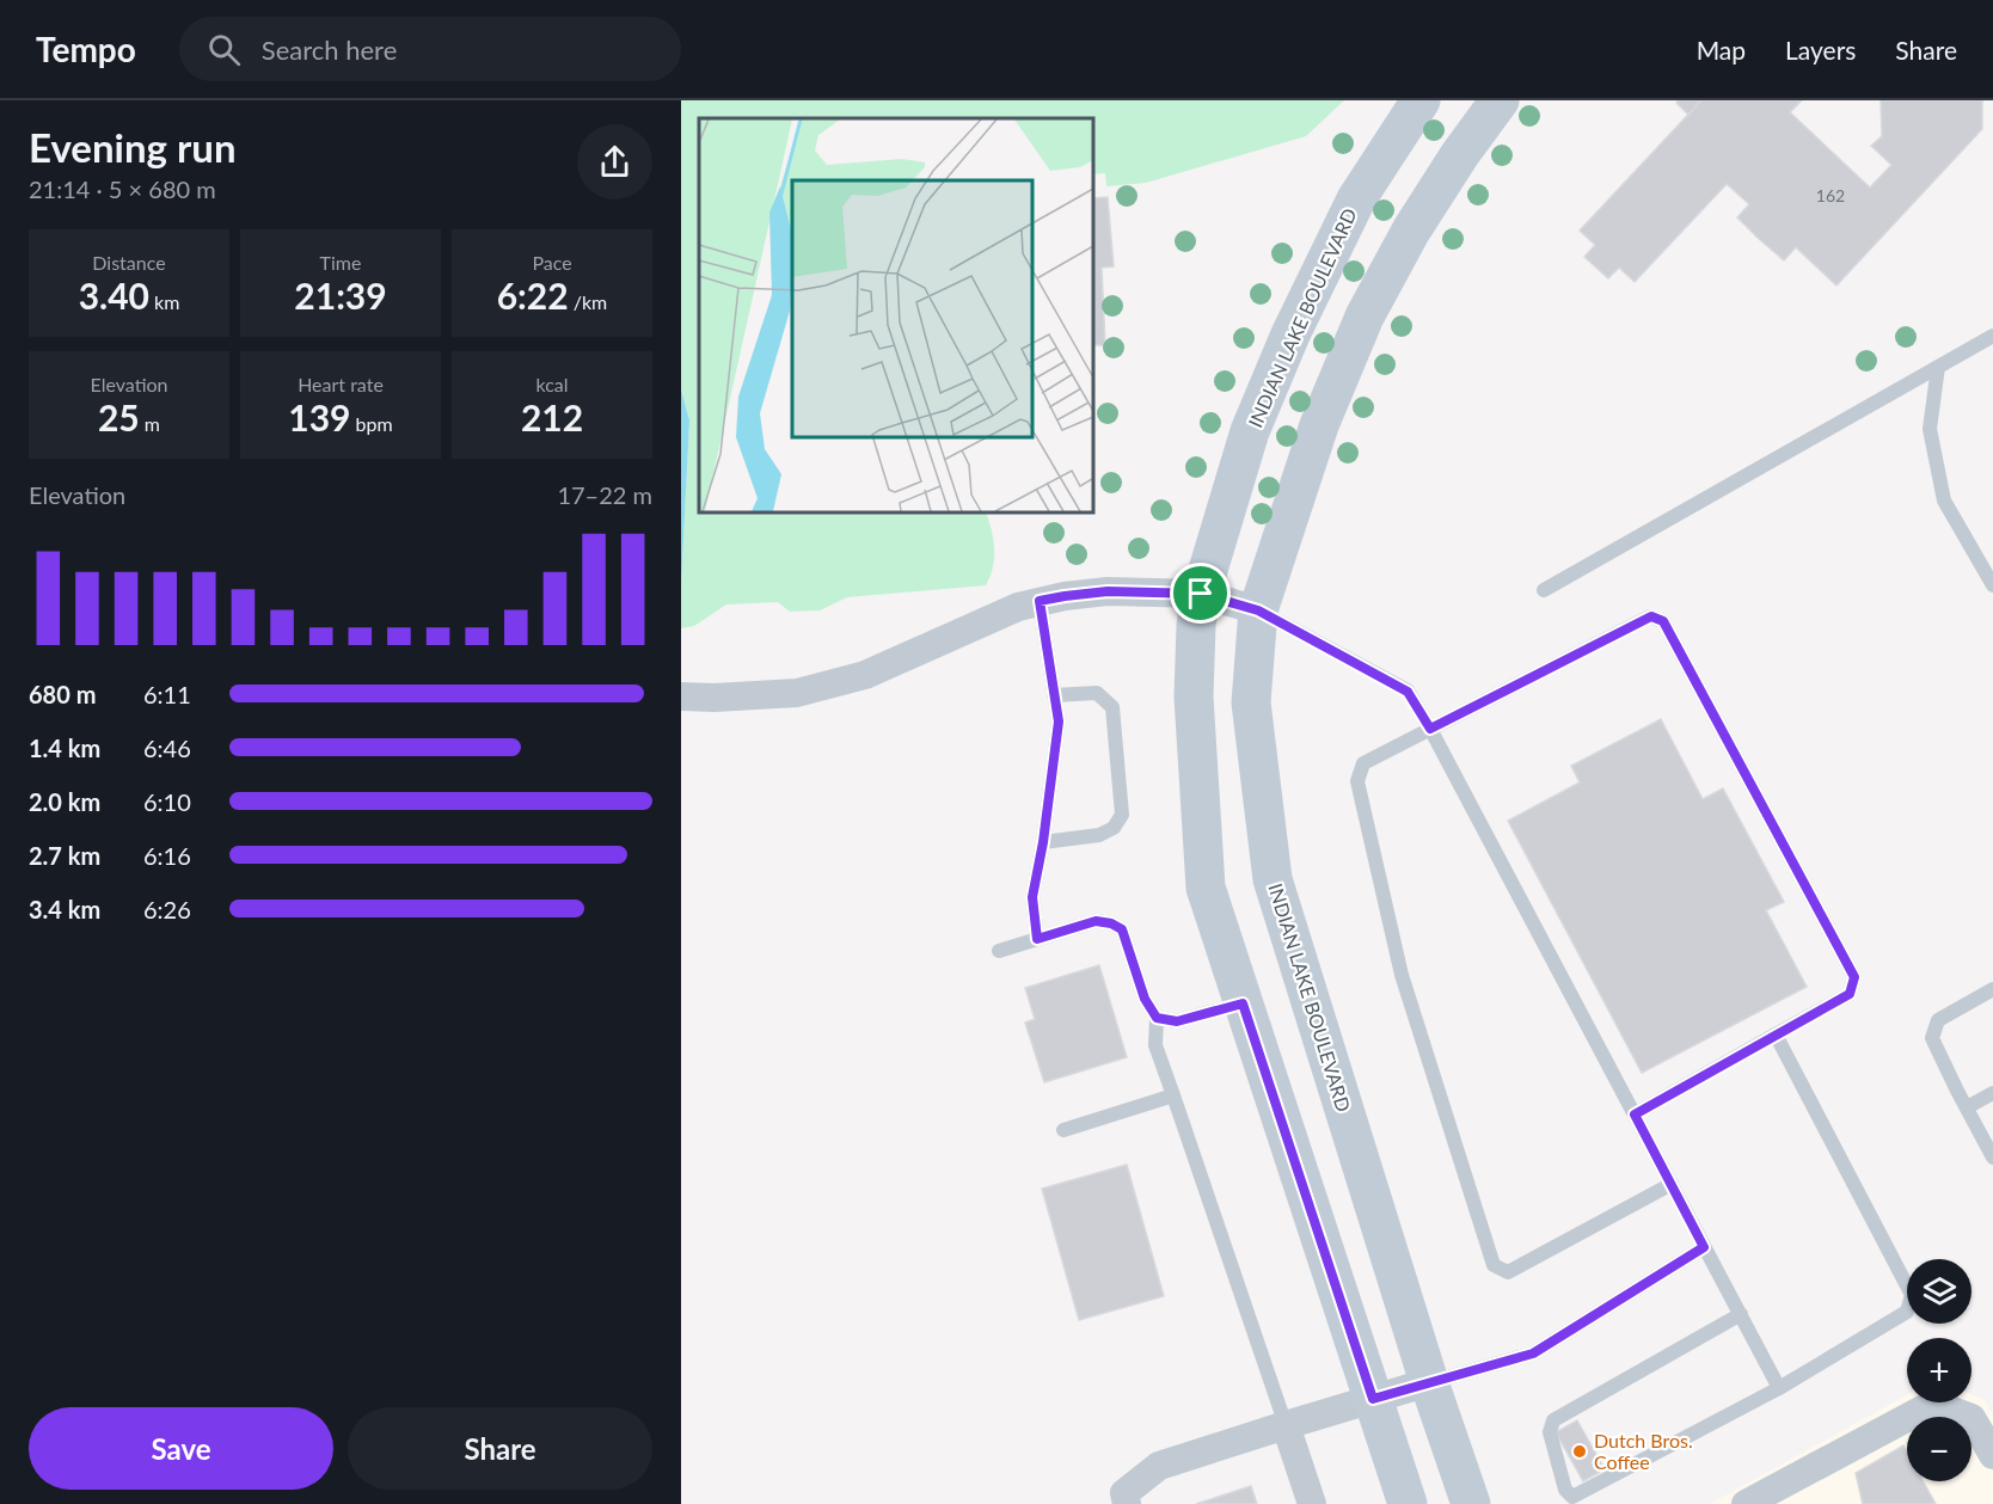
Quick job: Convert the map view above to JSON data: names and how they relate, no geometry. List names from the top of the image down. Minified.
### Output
{"streets":{"main road":["INDIAN LAKE BOULEVARD"]},"places":["Dutch Bros. Coffee"],"house_numbers":["162"],"page":{"header":"Tempo","search":"Search here","nav":["Map","Layers","Share"],"heading":["Evening run","21:14 · 5 × 680 m"],"stats":[["Distance","3.40 km"],["Time","21:39"],["Pace","6:22 /km"],["Elevation","25 m"],["Heart rate","139 bpm"],["kcal","212"]],"chart":["Elevation","17–22 m"],"list":[{"name":"680 m","note":"6:11"},{"name":"1.4 km","note":"6:46"},{"name":"2.0 km","note":"6:10"},{"name":"2.7 km","note":"6:16"},{"name":"3.4 km","note":"6:26"}],"map_buttons":["+","−"],"buttons":["Save","Share"]}}
